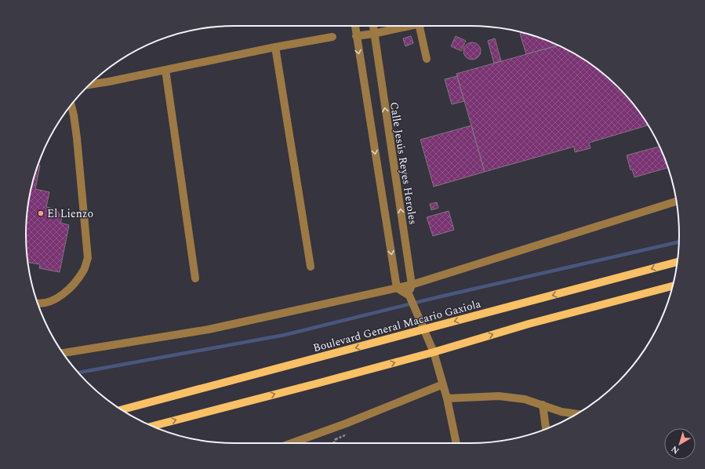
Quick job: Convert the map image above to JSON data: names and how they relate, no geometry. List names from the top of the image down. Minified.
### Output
{"streets":{"main road":["Boulevard General Macario Gaxiola"],"street":["Calle Jesús Reyes Heroles"]},"places":["El Lienzo"],"north":"bottom left"}
